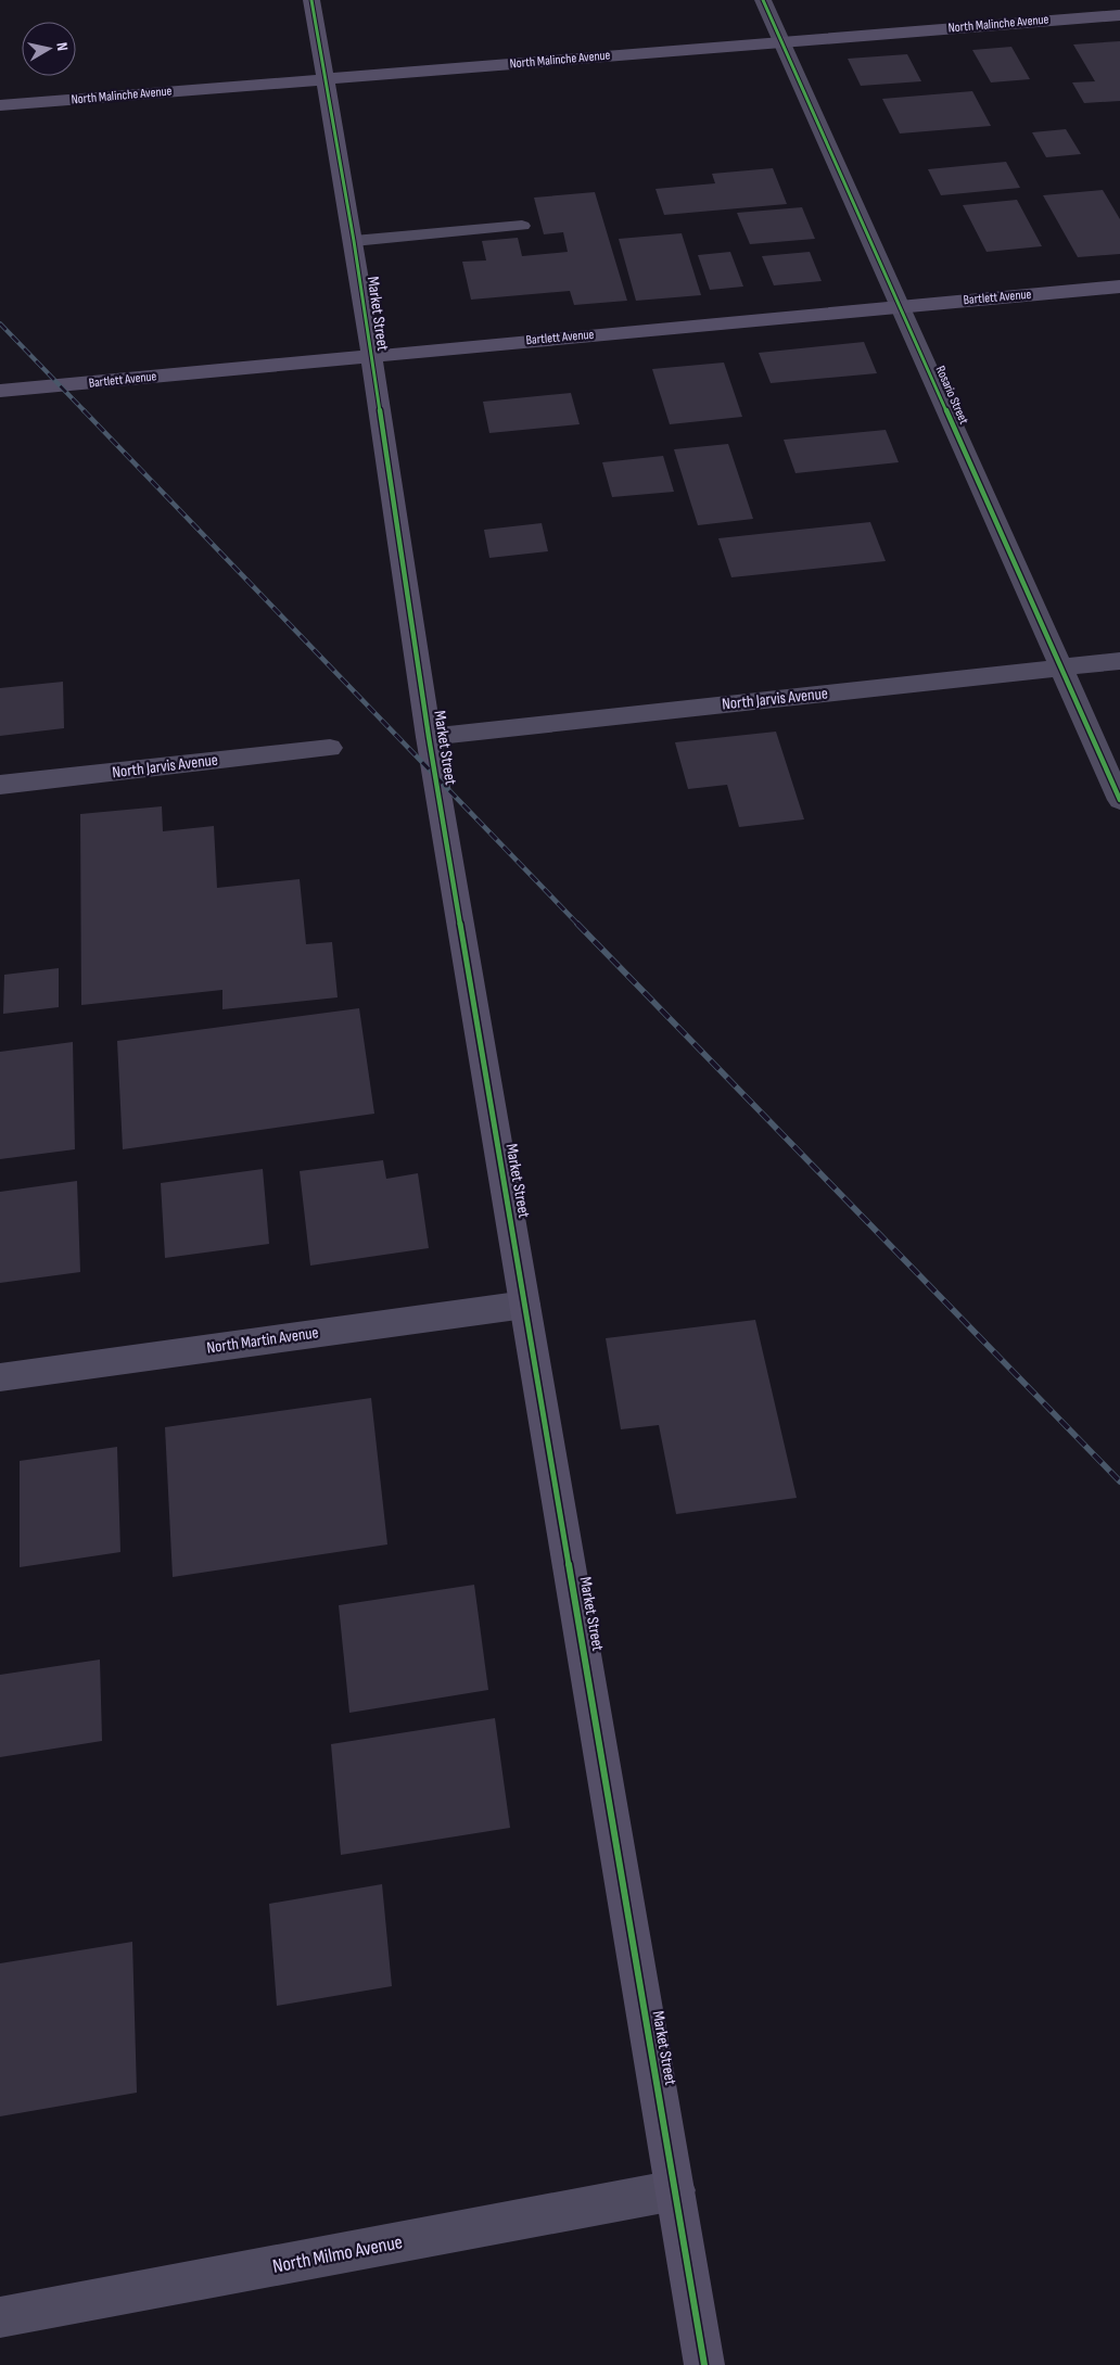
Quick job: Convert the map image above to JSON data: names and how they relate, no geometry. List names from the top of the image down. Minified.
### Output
{"streets":{"main road":["North Malinche Avenue","Bartlett Avenue","Market Street"],"street":["Rosario Street","North Jarvis Avenue","North Martin Avenue","North Milmo Avenue"]},"crossings":[["North Malinche Avenue","Market Street"],["North Malinche Avenue","Rosario Street"],["Bartlett Avenue","Market Street"],["Bartlett Avenue","Rosario Street"],["Market Street","North Jarvis Avenue"],["Market Street","North Martin Avenue"],["Market Street","North Milmo Avenue"],["Rosario Street","North Jarvis Avenue"]],"north":"right"}
